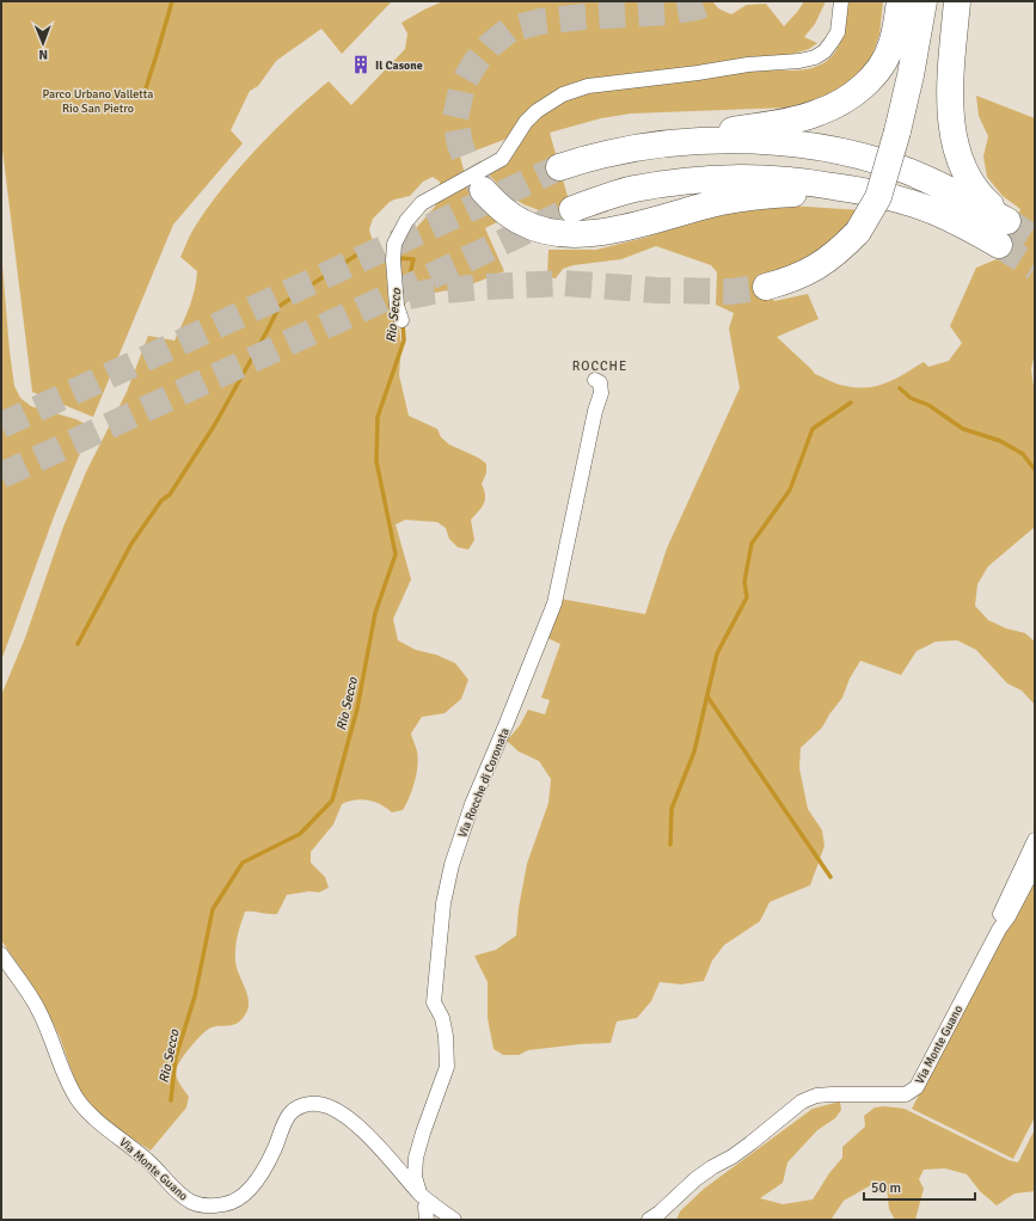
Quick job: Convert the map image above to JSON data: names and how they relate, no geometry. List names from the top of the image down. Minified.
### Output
{"streets":{"street":["Via Rocche di Coronata","Via Monte Guano"]},"crossings":[["Via Rocche di Coronata","Via Monte Guano"]],"districts":["ROCCHE"],"water":["Rio Secco"],"parks":["Parco Urbano Valletta Rio San Pietro"],"places":{"building":["Il Casone"]},"scale_bar":"50 m","north":"bottom"}
